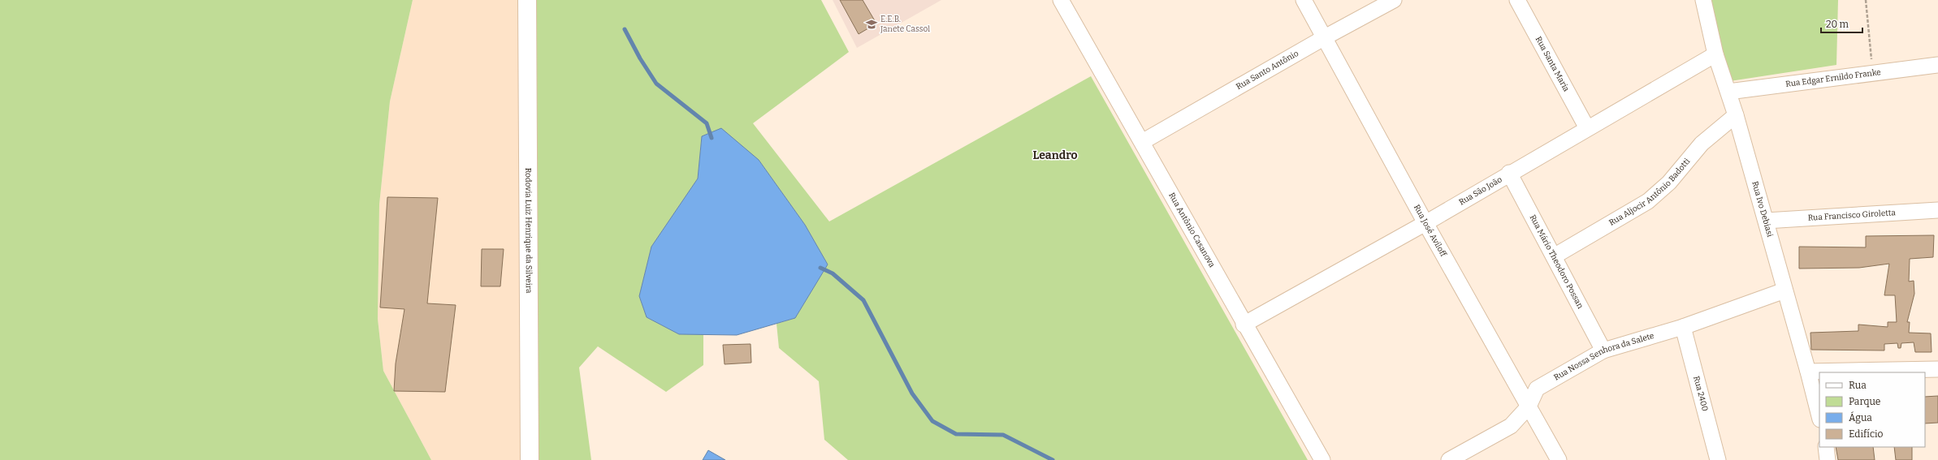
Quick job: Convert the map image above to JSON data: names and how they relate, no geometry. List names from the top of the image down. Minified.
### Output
{"streets":{"main road":["Rodovia Luiz Henrique da Silveira"],"street":["Rua Santa Maria","Rua Santo Antônio","Rua Edgar Ernildo Franke","Rua São João","Rua Aljocir Antônio Badotti","Rua Ivo Debiasi","Rua Francisco Giroletta","Rua Antônio Casanova","Rua José Aviloff","Rua Mário Theodoro Possan","Rua Nossa Senhora da Salete","Rua 2400"]},"crossings":[["Rua Santa Maria","Rua São João"],["Rua Santo Antônio","Rua Antônio Casanova"],["Rua Santo Antônio","Rua José Aviloff"],["Rua Edgar Ernildo Franke","Rua Ivo Debiasi"],["Rua São João","Rua Ivo Debiasi"],["Rua São João","Rua Antônio Casanova"],["Rua São João","Rua José Aviloff"],["Rua São João","Rua Mário Theodoro Possan"],["Rua Aljocir Antônio Badotti","Rua Ivo Debiasi"],["Rua Aljocir Antônio Badotti","Rua Mário Theodoro Possan"],["Rua Ivo Debiasi","Rua Francisco Giroletta"],["Rua Ivo Debiasi","Rua Nossa Senhora da Salete"],["Rua José Aviloff","Rua Nossa Senhora da Salete"],["Rua Mário Theodoro Possan","Rua Nossa Senhora da Salete"],["Rua Nossa Senhora da Salete","Rua 2400"]],"districts":["Leandro"],"places":{"school or university":["E.E.B. Janete Cassol"]},"legend":["Rua","Parque","Água","Edifício"],"scale_bar":"20 m"}
